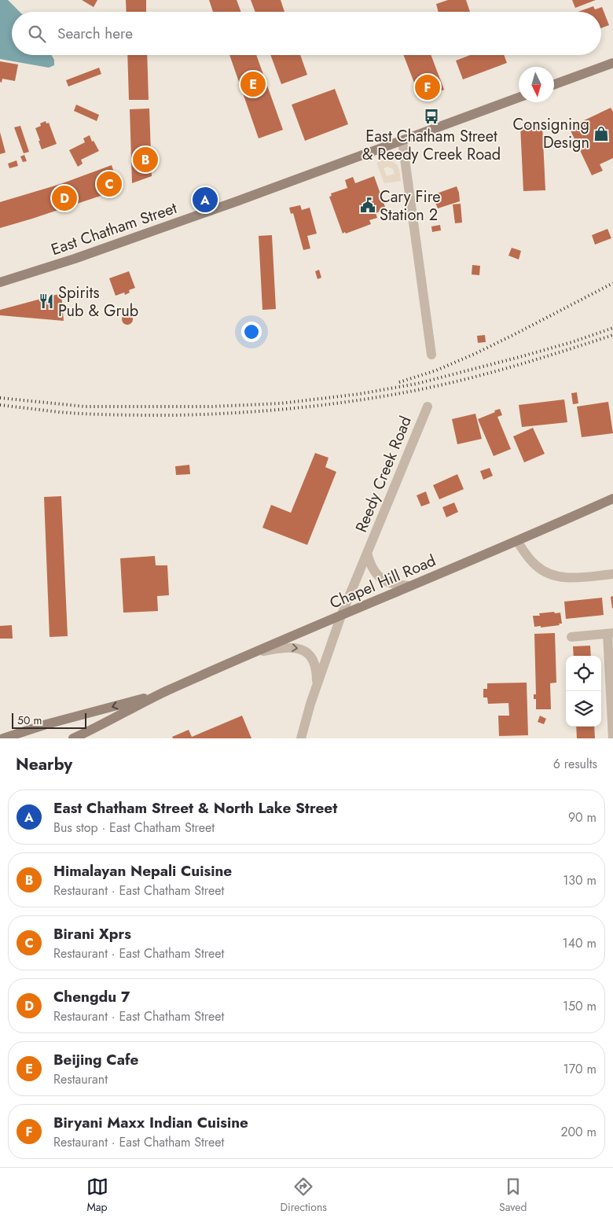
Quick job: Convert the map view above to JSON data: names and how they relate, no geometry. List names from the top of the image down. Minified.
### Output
{"streets":{"main road":["East Chatham Street","Chapel Hill Road"],"street":["Reedy Creek Road"]},"crossings":[["Reedy Creek Road","Chapel Hill Road"]],"places":{"bus stop":["East Chatham Street & Reedy Creek Road"],"shop":["Consigning Design"],"public building":["Cary Fire Station 2"],"restaurant":["Spirits Pub & Grub"]},"scale_bar":"50 m","north":"bottom","page":{"search":"Search here","pins":["E","F","B","C","D","A"],"scale":"50 m","heading":["Nearby","6 results"],"list":[{"mark":"A","name":"East Chatham Street & North Lake Street","note":"Bus stop · East Chatham Street","value":"90 m"},{"mark":"B","name":"Himalayan Nepali Cuisine","note":"Restaurant · East Chatham Street","value":"130 m"},{"mark":"C","name":"Birani Xprs","note":"Restaurant · East Chatham Street","value":"140 m"},{"mark":"D","name":"Chengdu 7","note":"Restaurant · East Chatham Street","value":"150 m"},{"mark":"E","name":"Beijing Cafe","note":"Restaurant","value":"170 m"},{"mark":"F","name":"Biryani Maxx Indian Cuisine","note":"Restaurant · East Chatham Street","value":"200 m"}],"nav":["Map","Directions","Saved"]}}
